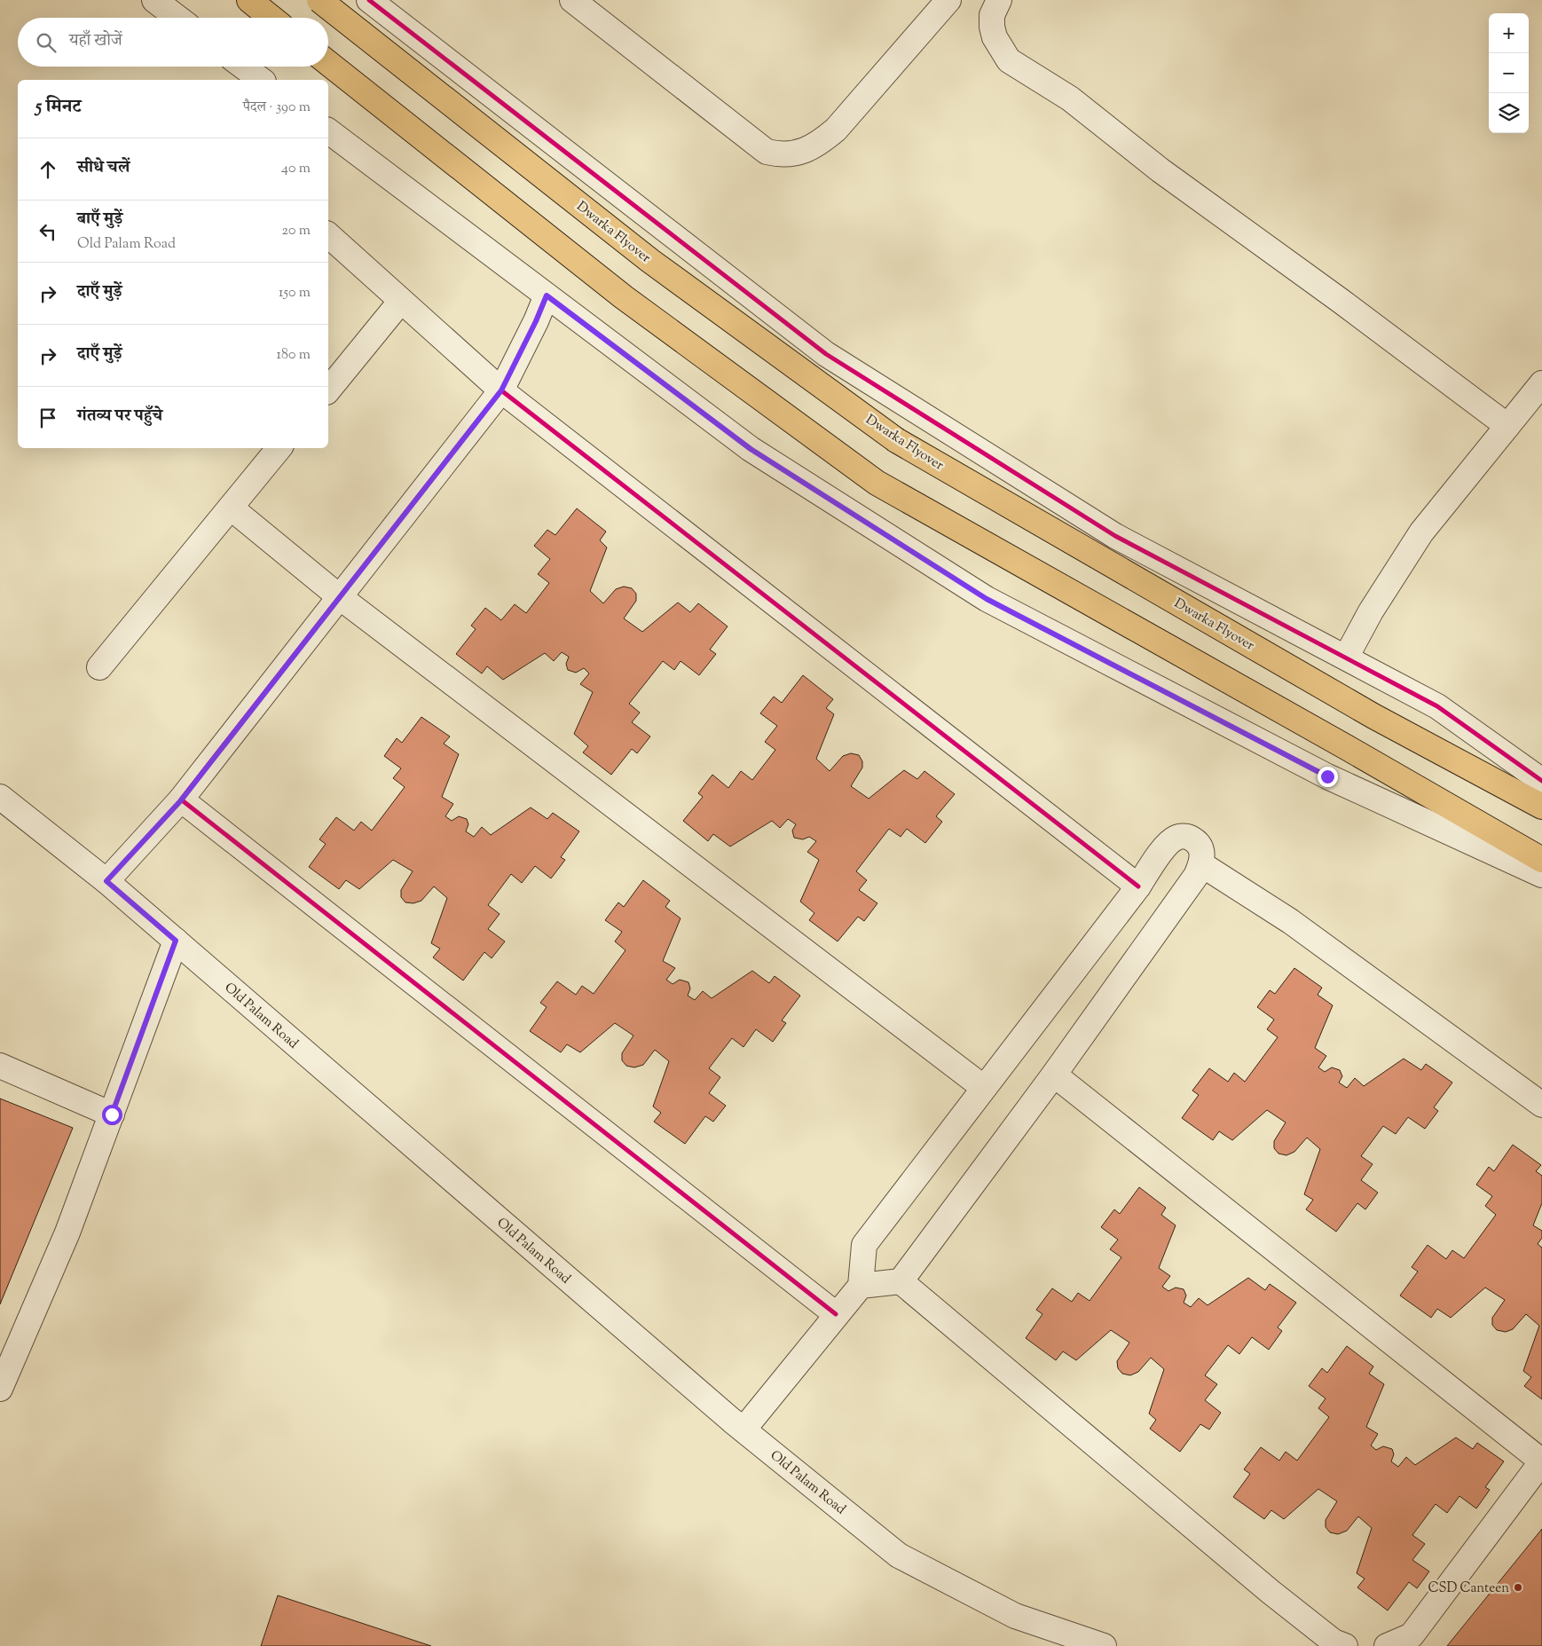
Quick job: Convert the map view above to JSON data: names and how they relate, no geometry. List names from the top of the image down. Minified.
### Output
{"streets":{"main road":["Dwarka Flyover"],"street":["Old Palam Road"]},"places":["CSD Canteen"],"page":{"map_buttons":["+","−"],"search":"यहाँ खोजें","heading":["5 मिनट","पैदल · 390 m"],"list":[["सीधे चलें","40 m"],["बाएँ मुड़ें","Old Palam Road","20 m"],["दाएँ मुड़ें","150 m"],["दाएँ मुड़ें","180 m"],"गंतव्य पर पहुँचे"]}}
